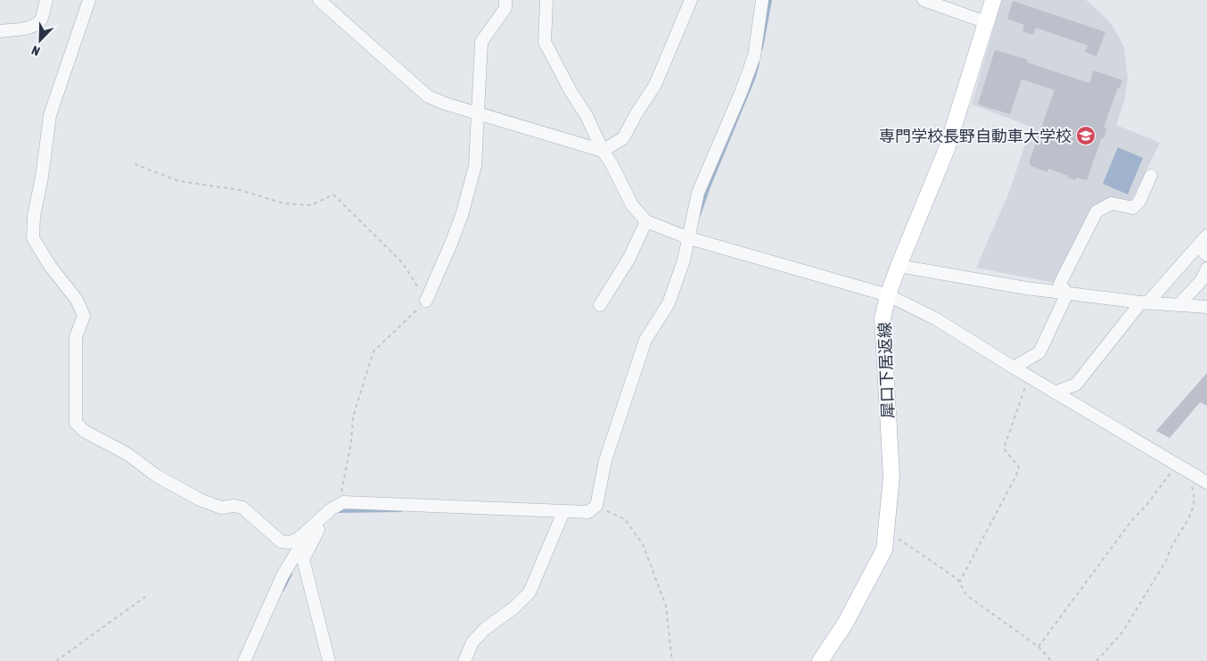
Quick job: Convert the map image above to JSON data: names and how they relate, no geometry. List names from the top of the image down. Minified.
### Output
{"streets":{"main road":["犀口下居返線"]},"places":{"school or university":["専門学校長野自動車大学校"]},"north":"bottom left"}
